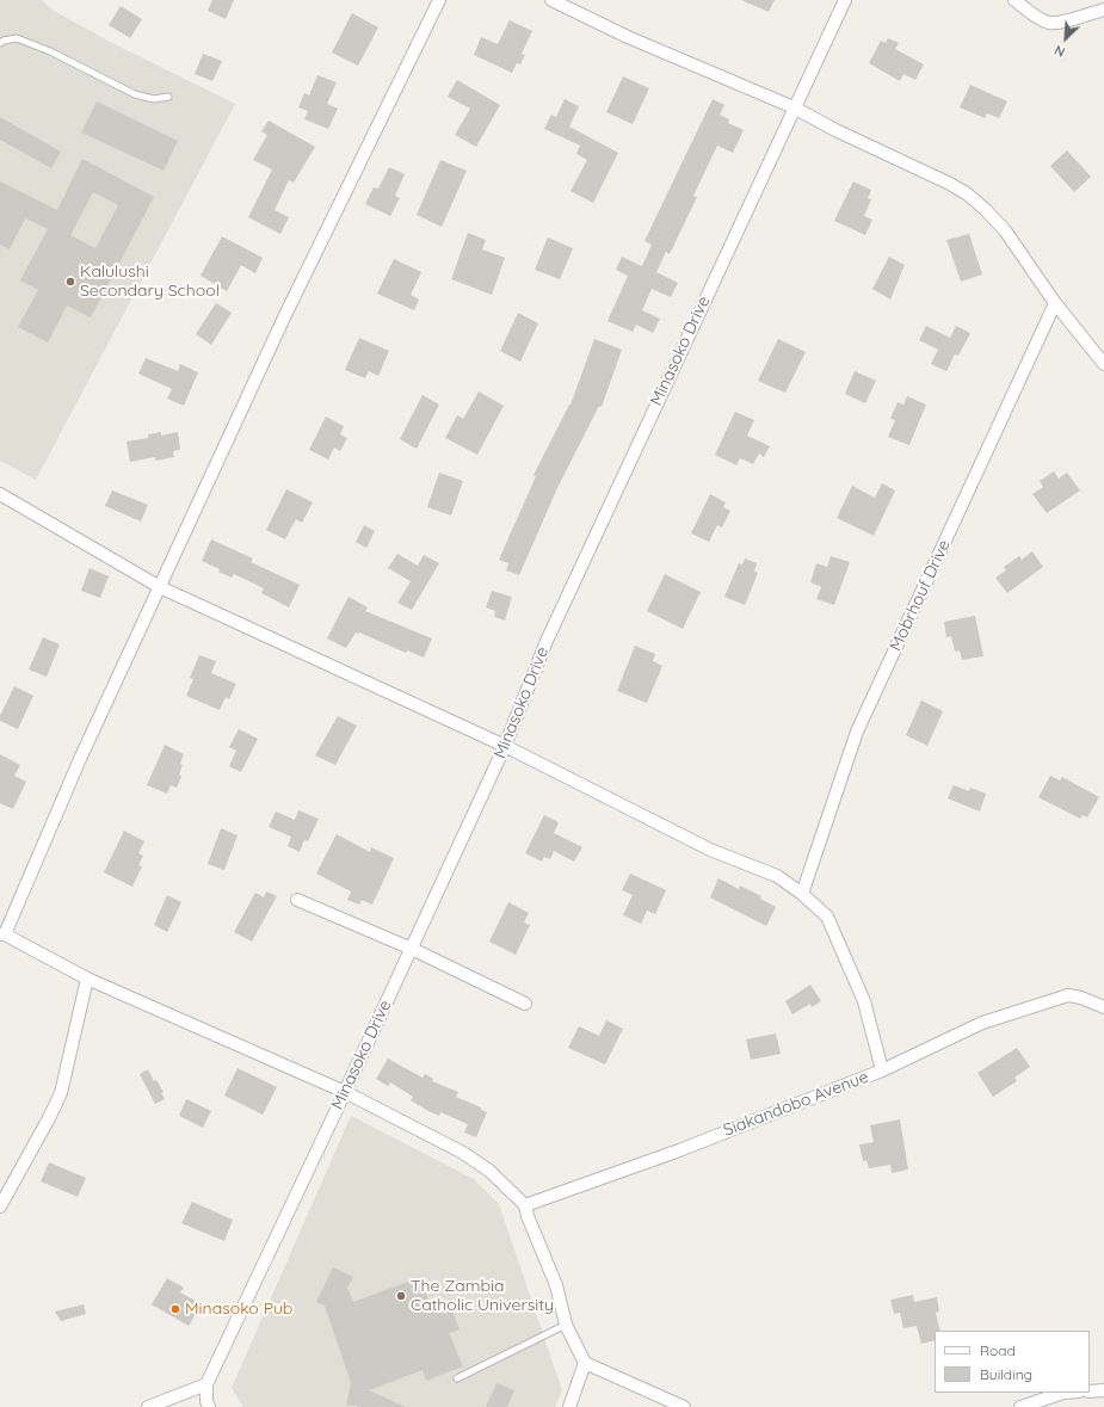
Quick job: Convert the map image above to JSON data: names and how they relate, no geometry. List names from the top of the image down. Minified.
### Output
{"streets":{"street":["Minasoko Drive","Mobrhouf Drive","Siakandobo Avenue"]},"crossings":[["Minasoko Drive","Siakandobo Avenue"],["Mobrhouf Drive","Siakandobo Avenue"]],"places":["Kalulushi Secondary School","The Zambia Catholic University","Minasoko Pub"],"legend":["Road","Building"],"north":"bottom left"}
